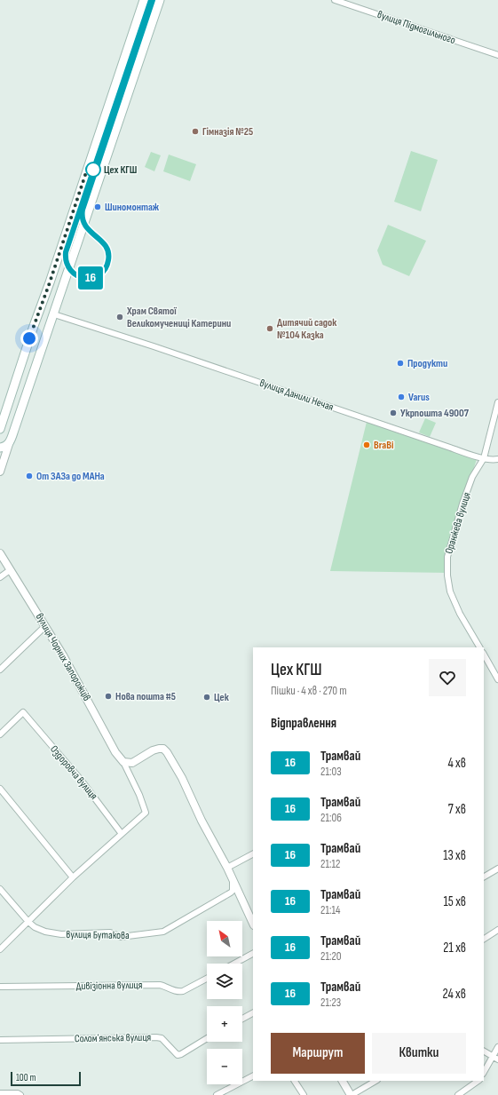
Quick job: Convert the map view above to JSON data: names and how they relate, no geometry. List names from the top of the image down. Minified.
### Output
{"streets":{"street":["вулиця Підмогильного","вулиця Данили Нечая","Оранжева вулиця","вулиця Чорних Запорожців","Оздоровча вулиця","вулиця Бутакова","Дивізіонна вулиця","Соломʼянська вулиця"]},"crossings":[["вулиця Данили Нечая","Оранжева вулиця"],["вулиця Чорних Запорожців","Оздоровча вулиця"]],"places":["Гімназія №25","Цех КГШ","Шиномонтаж","Храм Святої Великомучениці Катерини","Дитячий садок №104 Казка","Продукти","Varus","Укрпошта 49007","BraBi","От ЗАЗа до МАНа","Нова пошта #5","Цек"],"lines":["tram line 16"],"scale_bar":"100 m","north":"top left","page":{"on_map":"16","heading":[["Цех КГШ","Пішки · 4 хв · 270 m"],"Відправлення"],"list":[{"mark":"16","name":"Трамвай","note":"21:03","value":"4 хв"},{"mark":"16","name":"Трамвай","note":"21:06","value":"7 хв"},{"mark":"16","name":"Трамвай","note":"21:12","value":"13 хв"},{"mark":"16","name":"Трамвай","note":"21:14","value":"15 хв"},{"mark":"16","name":"Трамвай","note":"21:20","value":"21 хв"},{"mark":"16","name":"Трамвай","note":"21:23","value":"24 хв"}],"map_buttons":["+","−"],"buttons":["Маршрут","Квитки"],"scale":"100 m"}}
